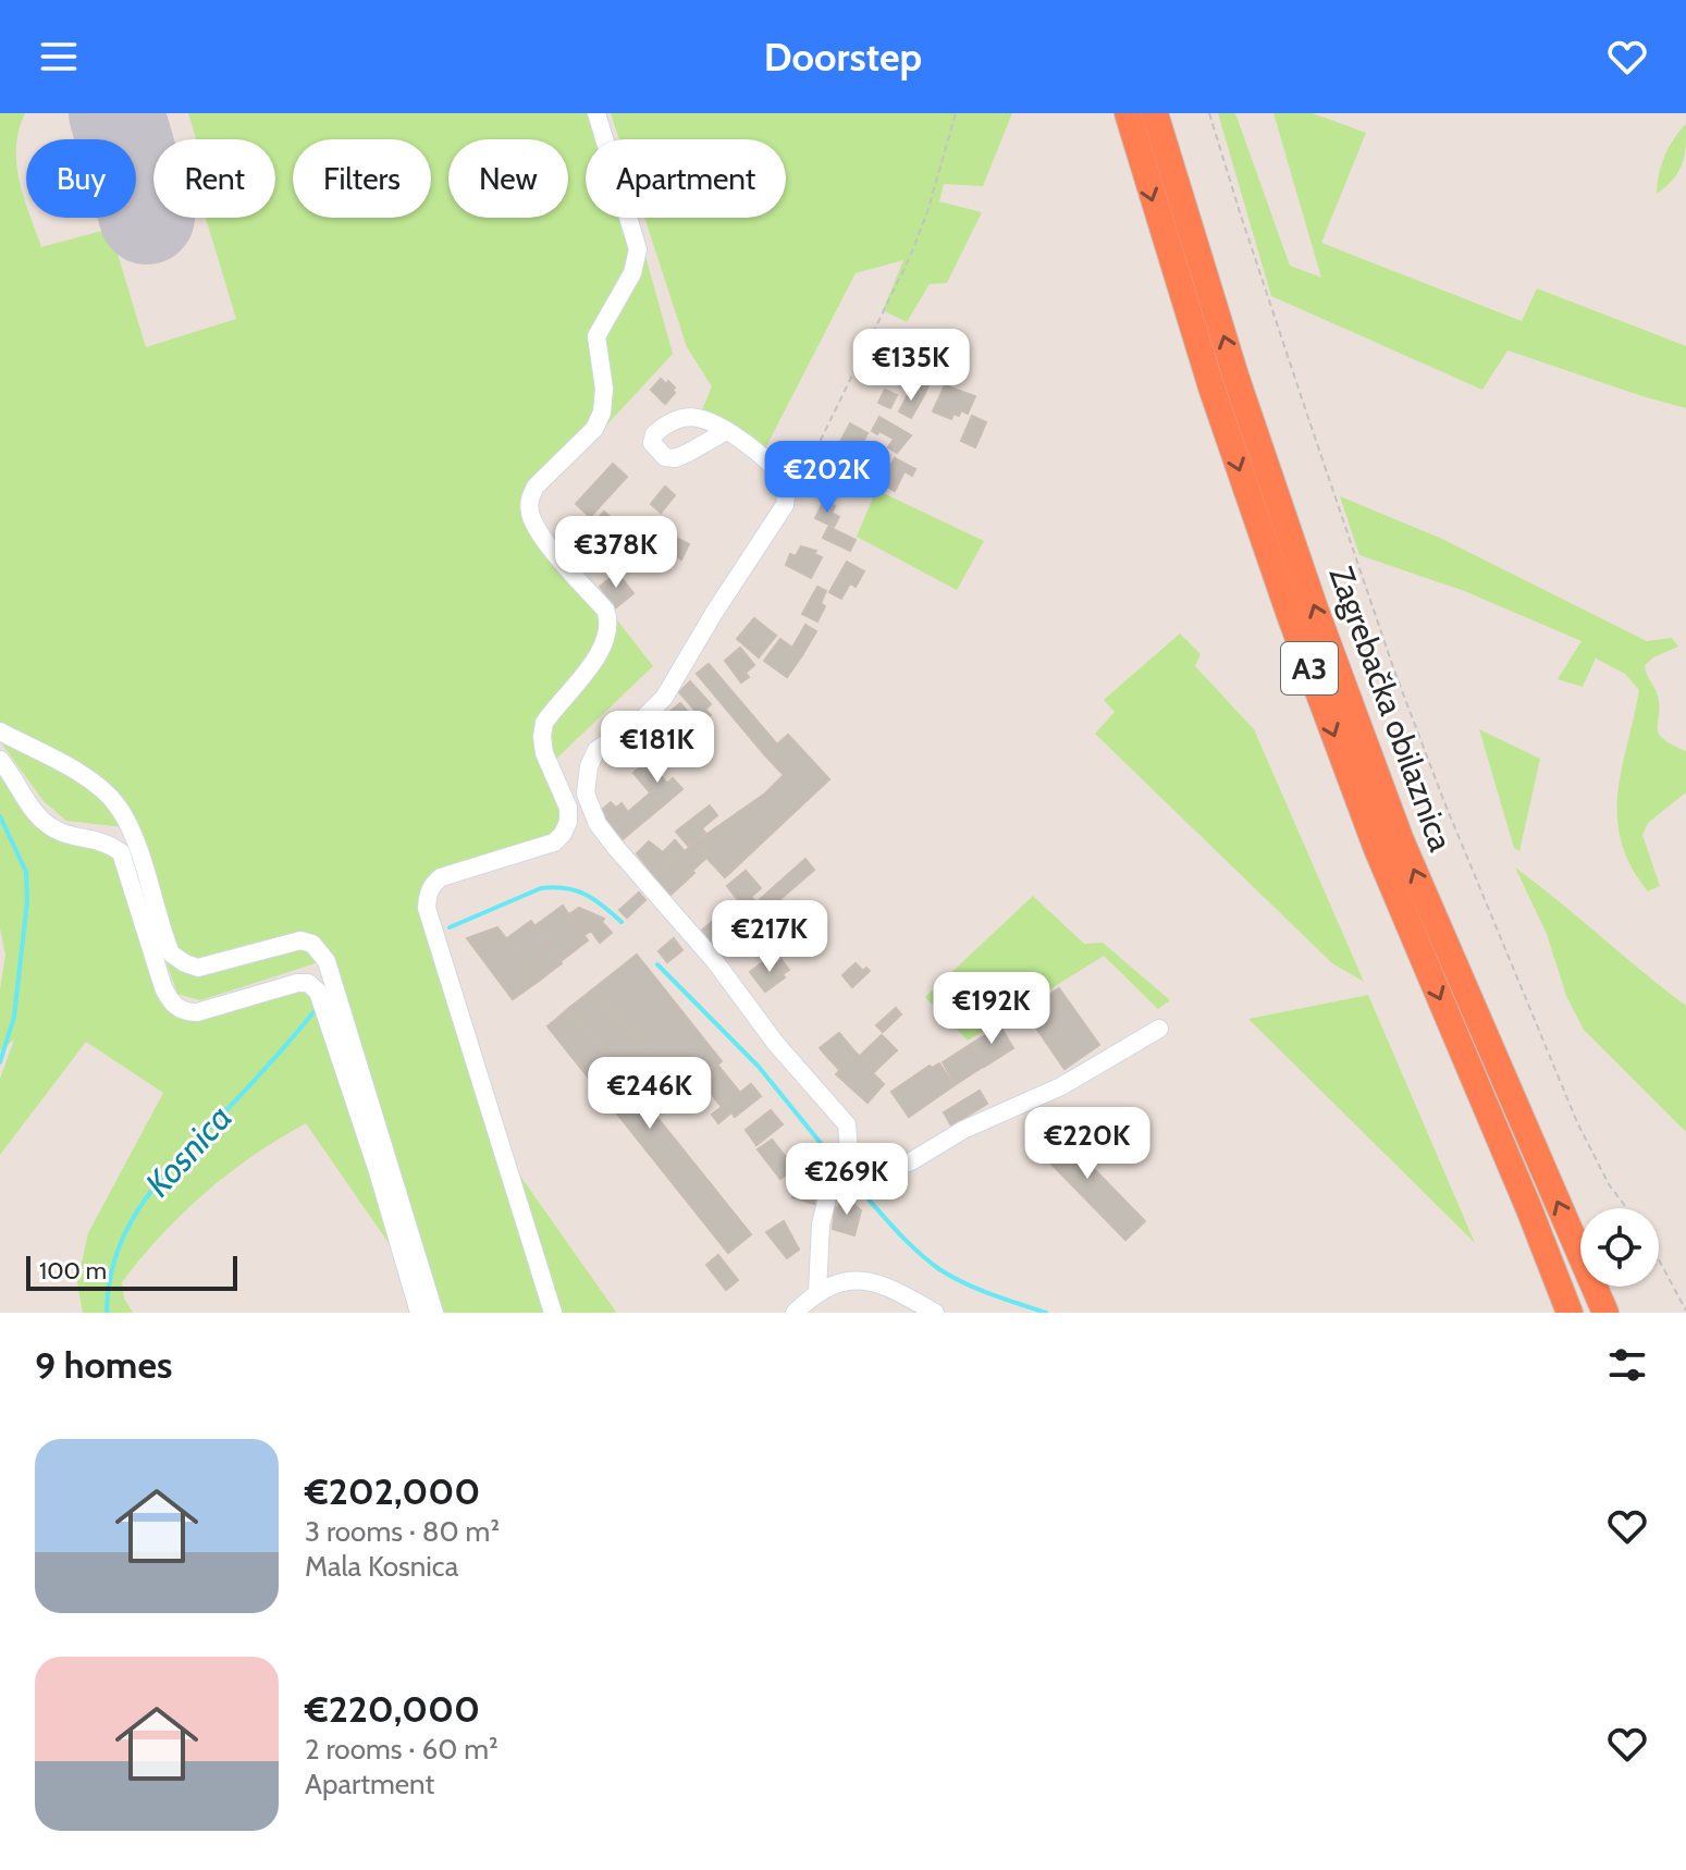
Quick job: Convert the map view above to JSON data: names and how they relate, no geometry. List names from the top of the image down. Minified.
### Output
{"streets":{"highway":["A3","Zagrebačka obilaznica"]},"water":["Kosnica"],"scale_bar":"100 m","page":{"header":"Doorstep","chip":["Buy","Rent","Filters","New","Apartment"],"price":["€135K","€202K","€378K","€181K","€217K","€192K","€246K","€220K","€269K"],"scale":"100 m","heading":"9 homes","list":[{"name":"€202,000","note":"3 rooms · 80 m² · Mala Kosnica"},{"name":"€220,000","note":"2 rooms · 60 m² · Apartment"}]}}
